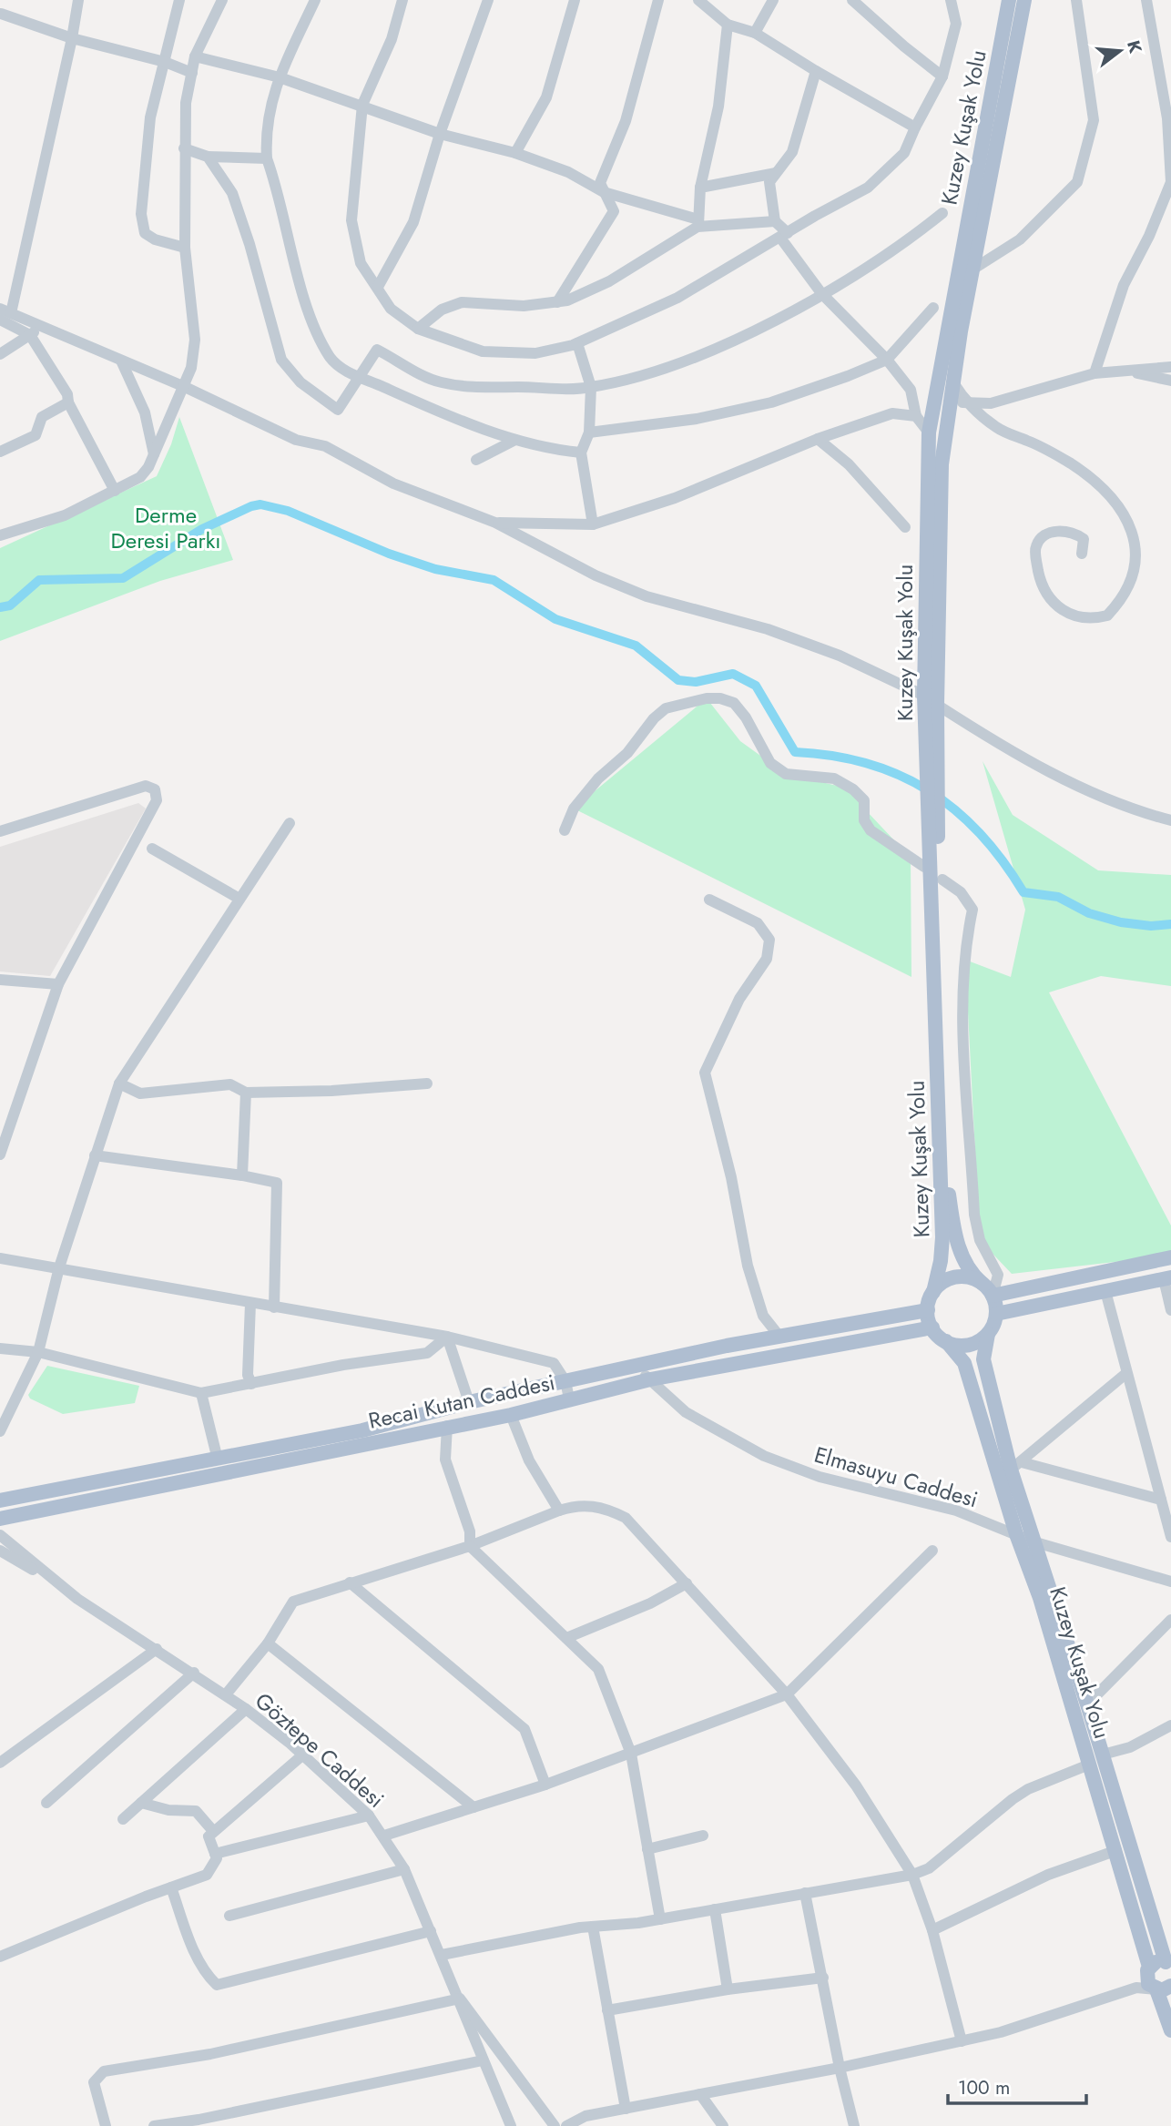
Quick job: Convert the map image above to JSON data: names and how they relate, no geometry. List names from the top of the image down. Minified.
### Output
{"streets":{"main road":["Kuzey Kuşak Yolu","Recai Kutan Caddesi"],"street":["Elmasuyu Caddesi","Göztepe Caddesi"]},"crossings":[["Kuzey Kuşak Yolu","Recai Kutan Caddesi"],["Kuzey Kuşak Yolu","Elmasuyu Caddesi"],["Recai Kutan Caddesi","Elmasuyu Caddesi"]],"parks":["Derme Deresi Parkı"],"scale_bar":"100 m","north":"right"}
